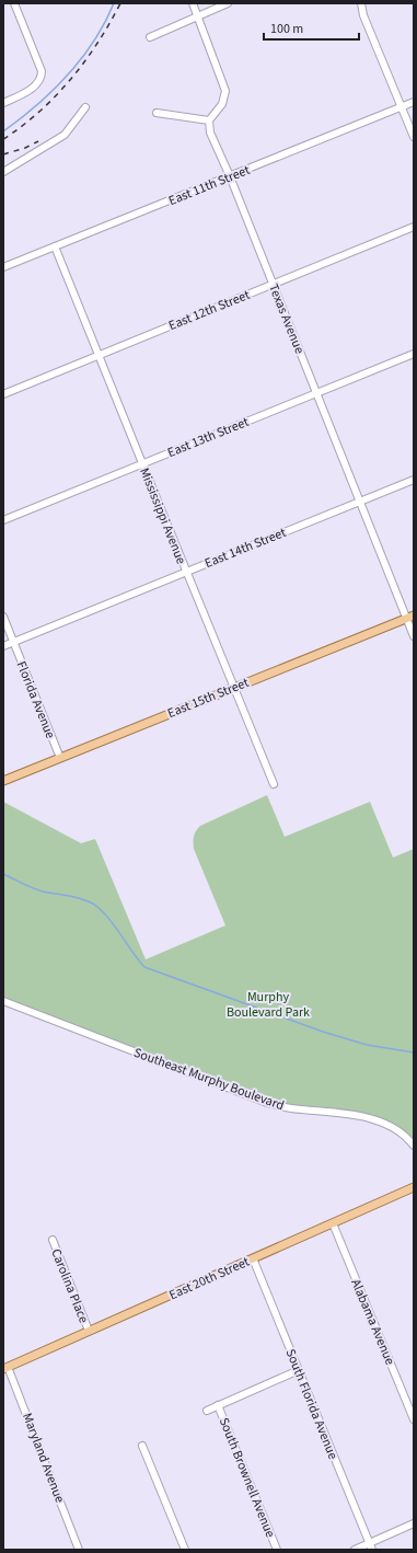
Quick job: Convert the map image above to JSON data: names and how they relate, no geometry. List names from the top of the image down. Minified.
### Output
{"streets":{"main road":["East 15th Street","East 20th Street"],"street":["East 11th Street","East 12th Street","Texas Avenue","East 13th Street","Mississippi Avenue","East 14th Street","Florida Avenue","Southeast Murphy Boulevard","Carolina Place","Alabama Avenue","South Florida Avenue","Maryland Avenue","South Brownell Avenue"]},"crossings":[["East 11th Street","Texas Avenue"],["East 11th Street","Mississippi Avenue"],["East 12th Street","Texas Avenue"],["East 12th Street","Mississippi Avenue"],["Texas Avenue","East 13th Street"],["Texas Avenue","East 14th Street"],["Texas Avenue","East 15th Street"],["East 13th Street","Mississippi Avenue"],["Mississippi Avenue","East 14th Street"],["Mississippi Avenue","East 15th Street"],["East 14th Street","Florida Avenue"],["East 15th Street","Florida Avenue"],["East 20th Street","Carolina Place"],["East 20th Street","Alabama Avenue"],["East 20th Street","South Florida Avenue"],["East 20th Street","Maryland Avenue"]],"parks":["Murphy Boulevard Park"],"scale_bar":"100 m"}
